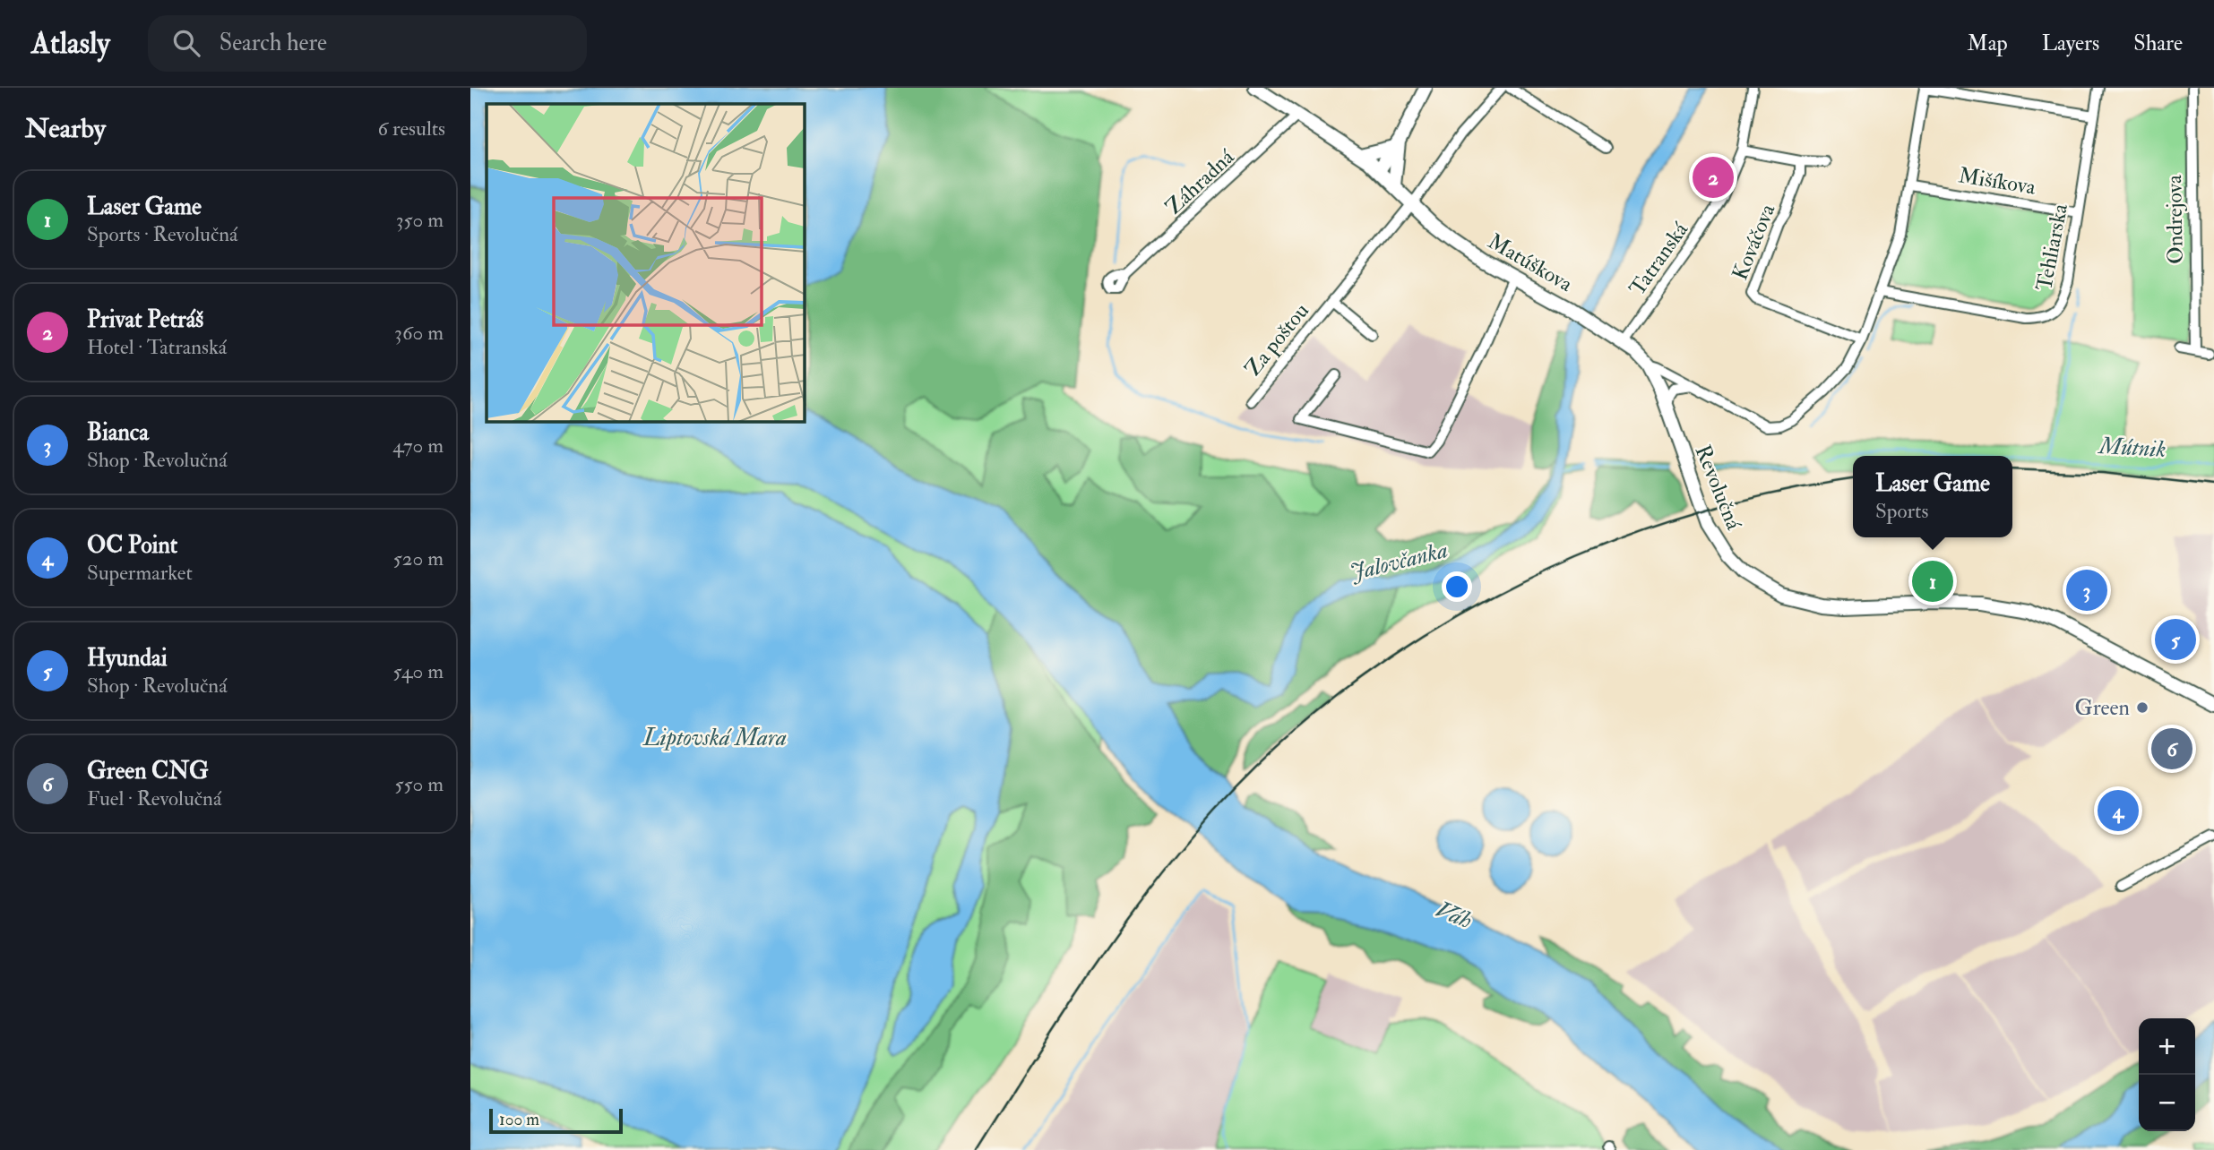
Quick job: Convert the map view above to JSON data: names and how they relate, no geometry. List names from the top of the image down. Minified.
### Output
{"streets":{"main road":["Matúškova","Revolučná"],"street":["Mišíkova","Záhradná","Ondrejova","Kováčova","Tehliarska","Tatranská","Za poštou"]},"crossings":[["Mišíkova","Tehliarska"],["Záhradná","Matúškova"],["Kováčova","Matúškova"],["Tatranská","Matúškova"],["Matúškova","Za poštou"],["Matúškova","Revolučná"]],"water":["Mútnik","Jalovčanka","Liptovská Mara","Váh"],"places":["Green"],"scale_bar":"100 m","page":{"header":"Atlasly","search":"Search here","nav":["Map","Layers","Share"],"heading":["Nearby","6 results"],"pins":["2","1","3","5","6","4"],"list":[{"mark":"1","name":"Laser Game","note":"Sports · Revolučná","value":"350 m"},{"mark":"2","name":"Privat Petráš","note":"Hotel · Tatranská","value":"360 m"},{"mark":"3","name":"Bianca","note":"Shop · Revolučná","value":"470 m"},{"mark":"4","name":"OC Point","note":"Supermarket","value":"520 m"},{"mark":"5","name":"Hyundai","note":"Shop · Revolučná","value":"540 m"},{"mark":"6","name":"Green CNG","note":"Fuel · Revolučná","value":"550 m"}],"popup":["Laser Game","Sports"],"map_buttons":["+","−"],"scale":"100 m"}}
